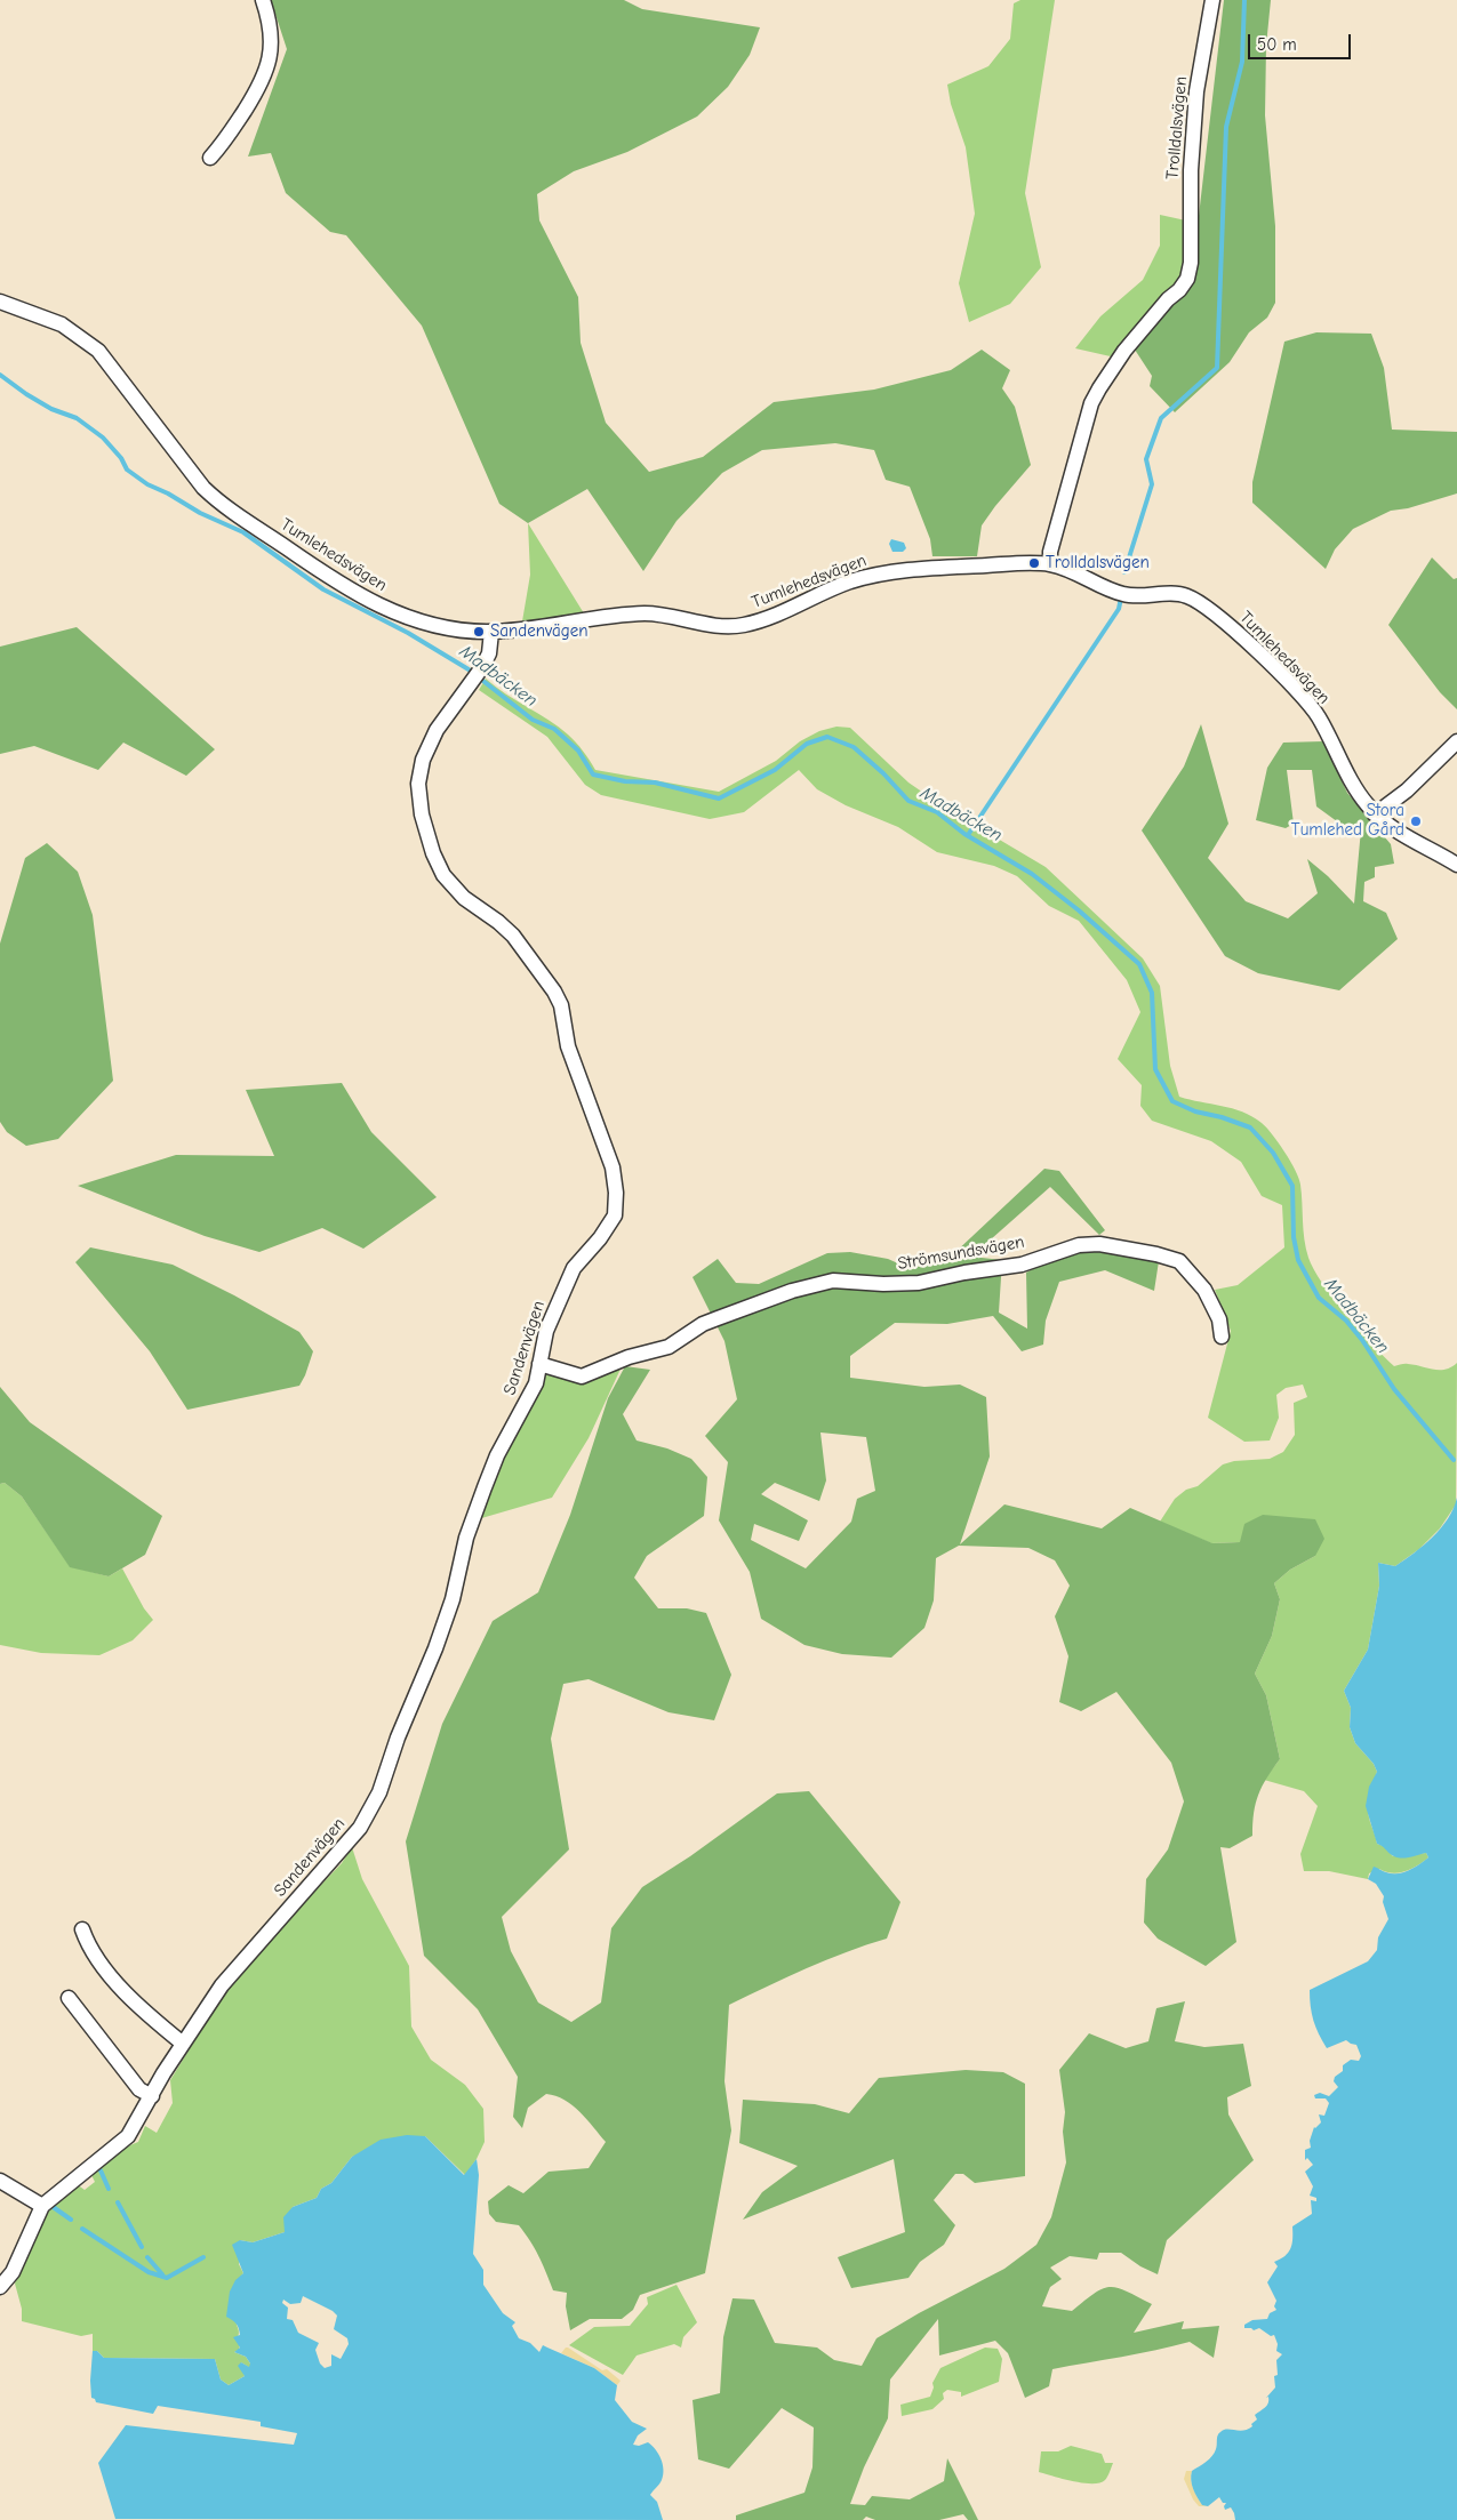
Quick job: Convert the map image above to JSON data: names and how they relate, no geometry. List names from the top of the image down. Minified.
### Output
{"streets":{"street":["Trolldalsvägen","Tumlehedsvägen","Strömsundsvägen","Sandenvägen"]},"crossings":[["Trolldalsvägen","Tumlehedsvägen"],["Tumlehedsvägen","Sandenvägen"],["Strömsundsvägen","Sandenvägen"]],"water":["Madbäcken"],"places":["Trolldalsvägen","Sandenvägen","Stora Tumlehed Gård"],"scale_bar":"50 m"}
